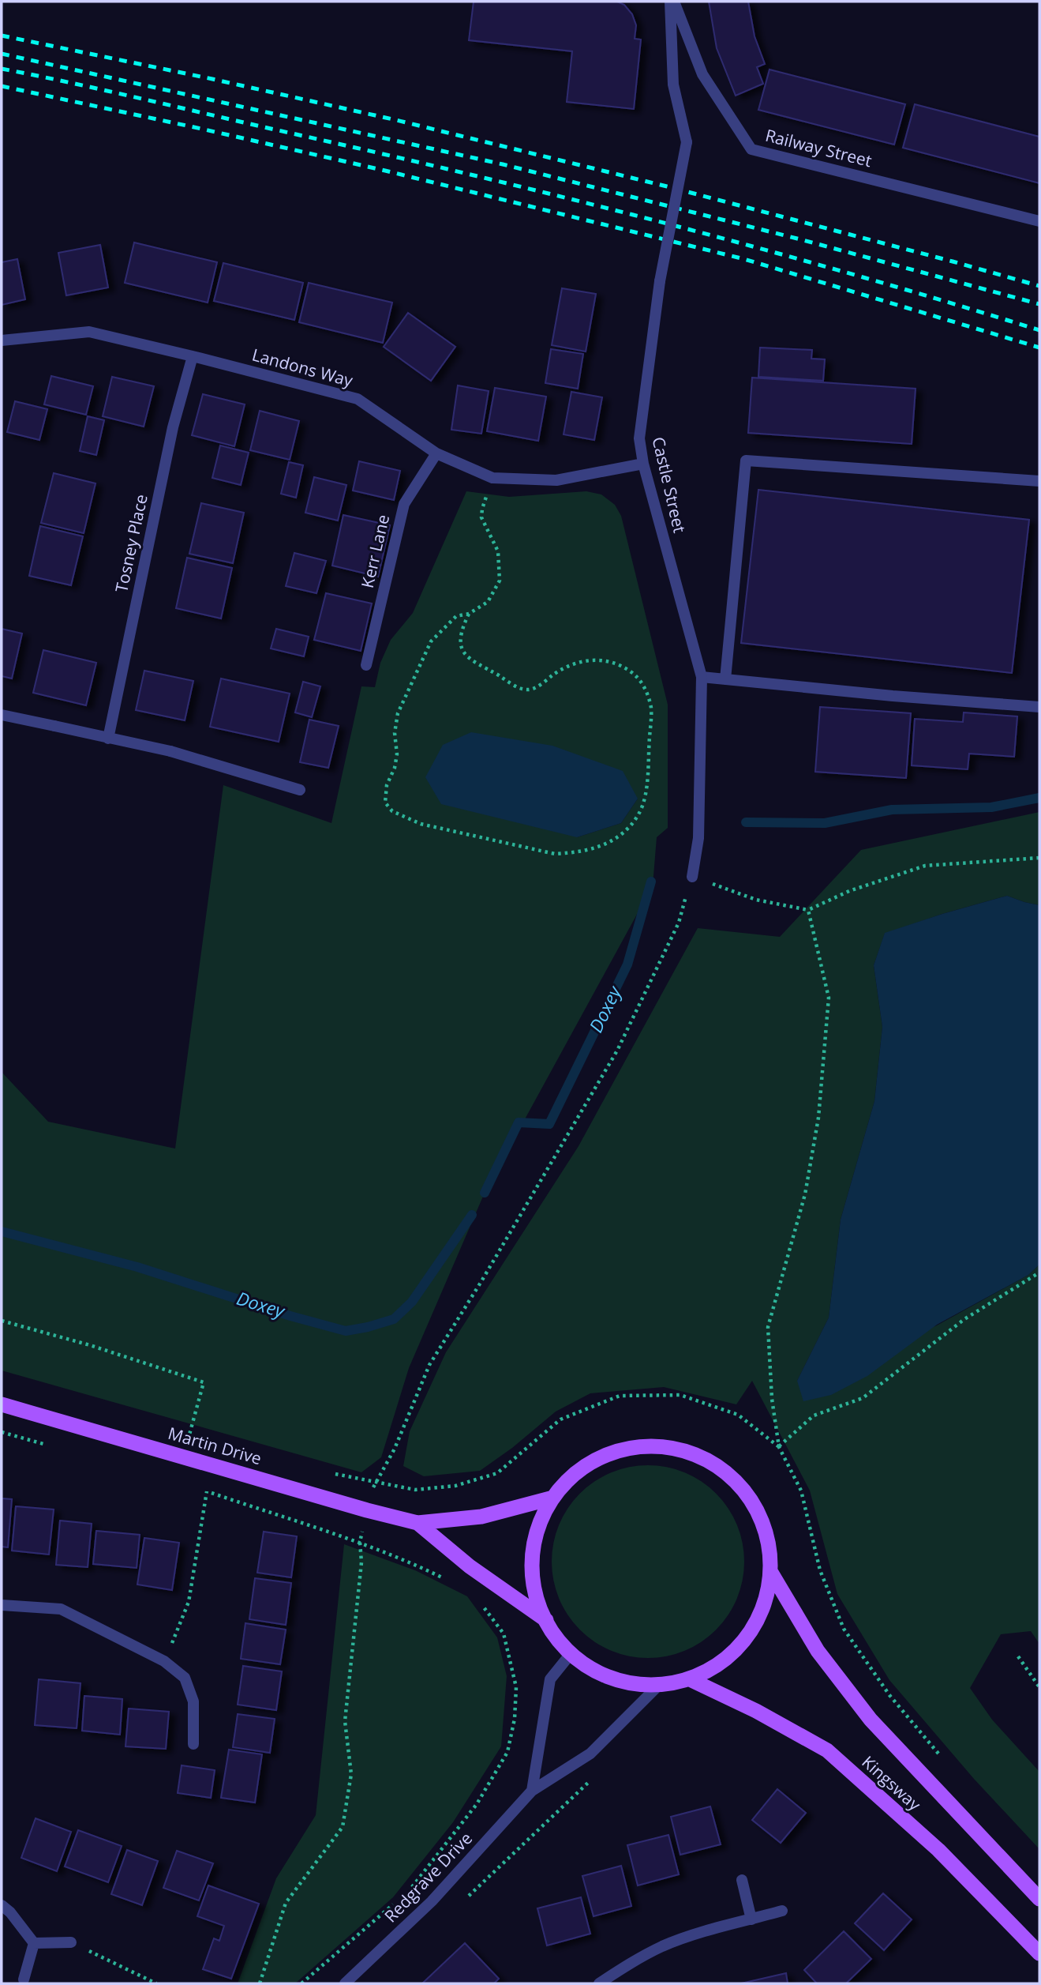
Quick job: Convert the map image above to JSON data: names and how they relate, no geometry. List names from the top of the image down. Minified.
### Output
{"streets":{"main road":["Martin Drive","Kingsway"],"street":["Railway Street","Landons Way","Castle Street","Tosney Place","Kerr Lane","Redgrave Drive"]},"crossings":[["Landons Way","Castle Street"],["Landons Way","Tosney Place"],["Landons Way","Kerr Lane"],["Martin Drive","Kingsway"],["Kingsway","Redgrave Drive"]],"water":["Doxey"]}
